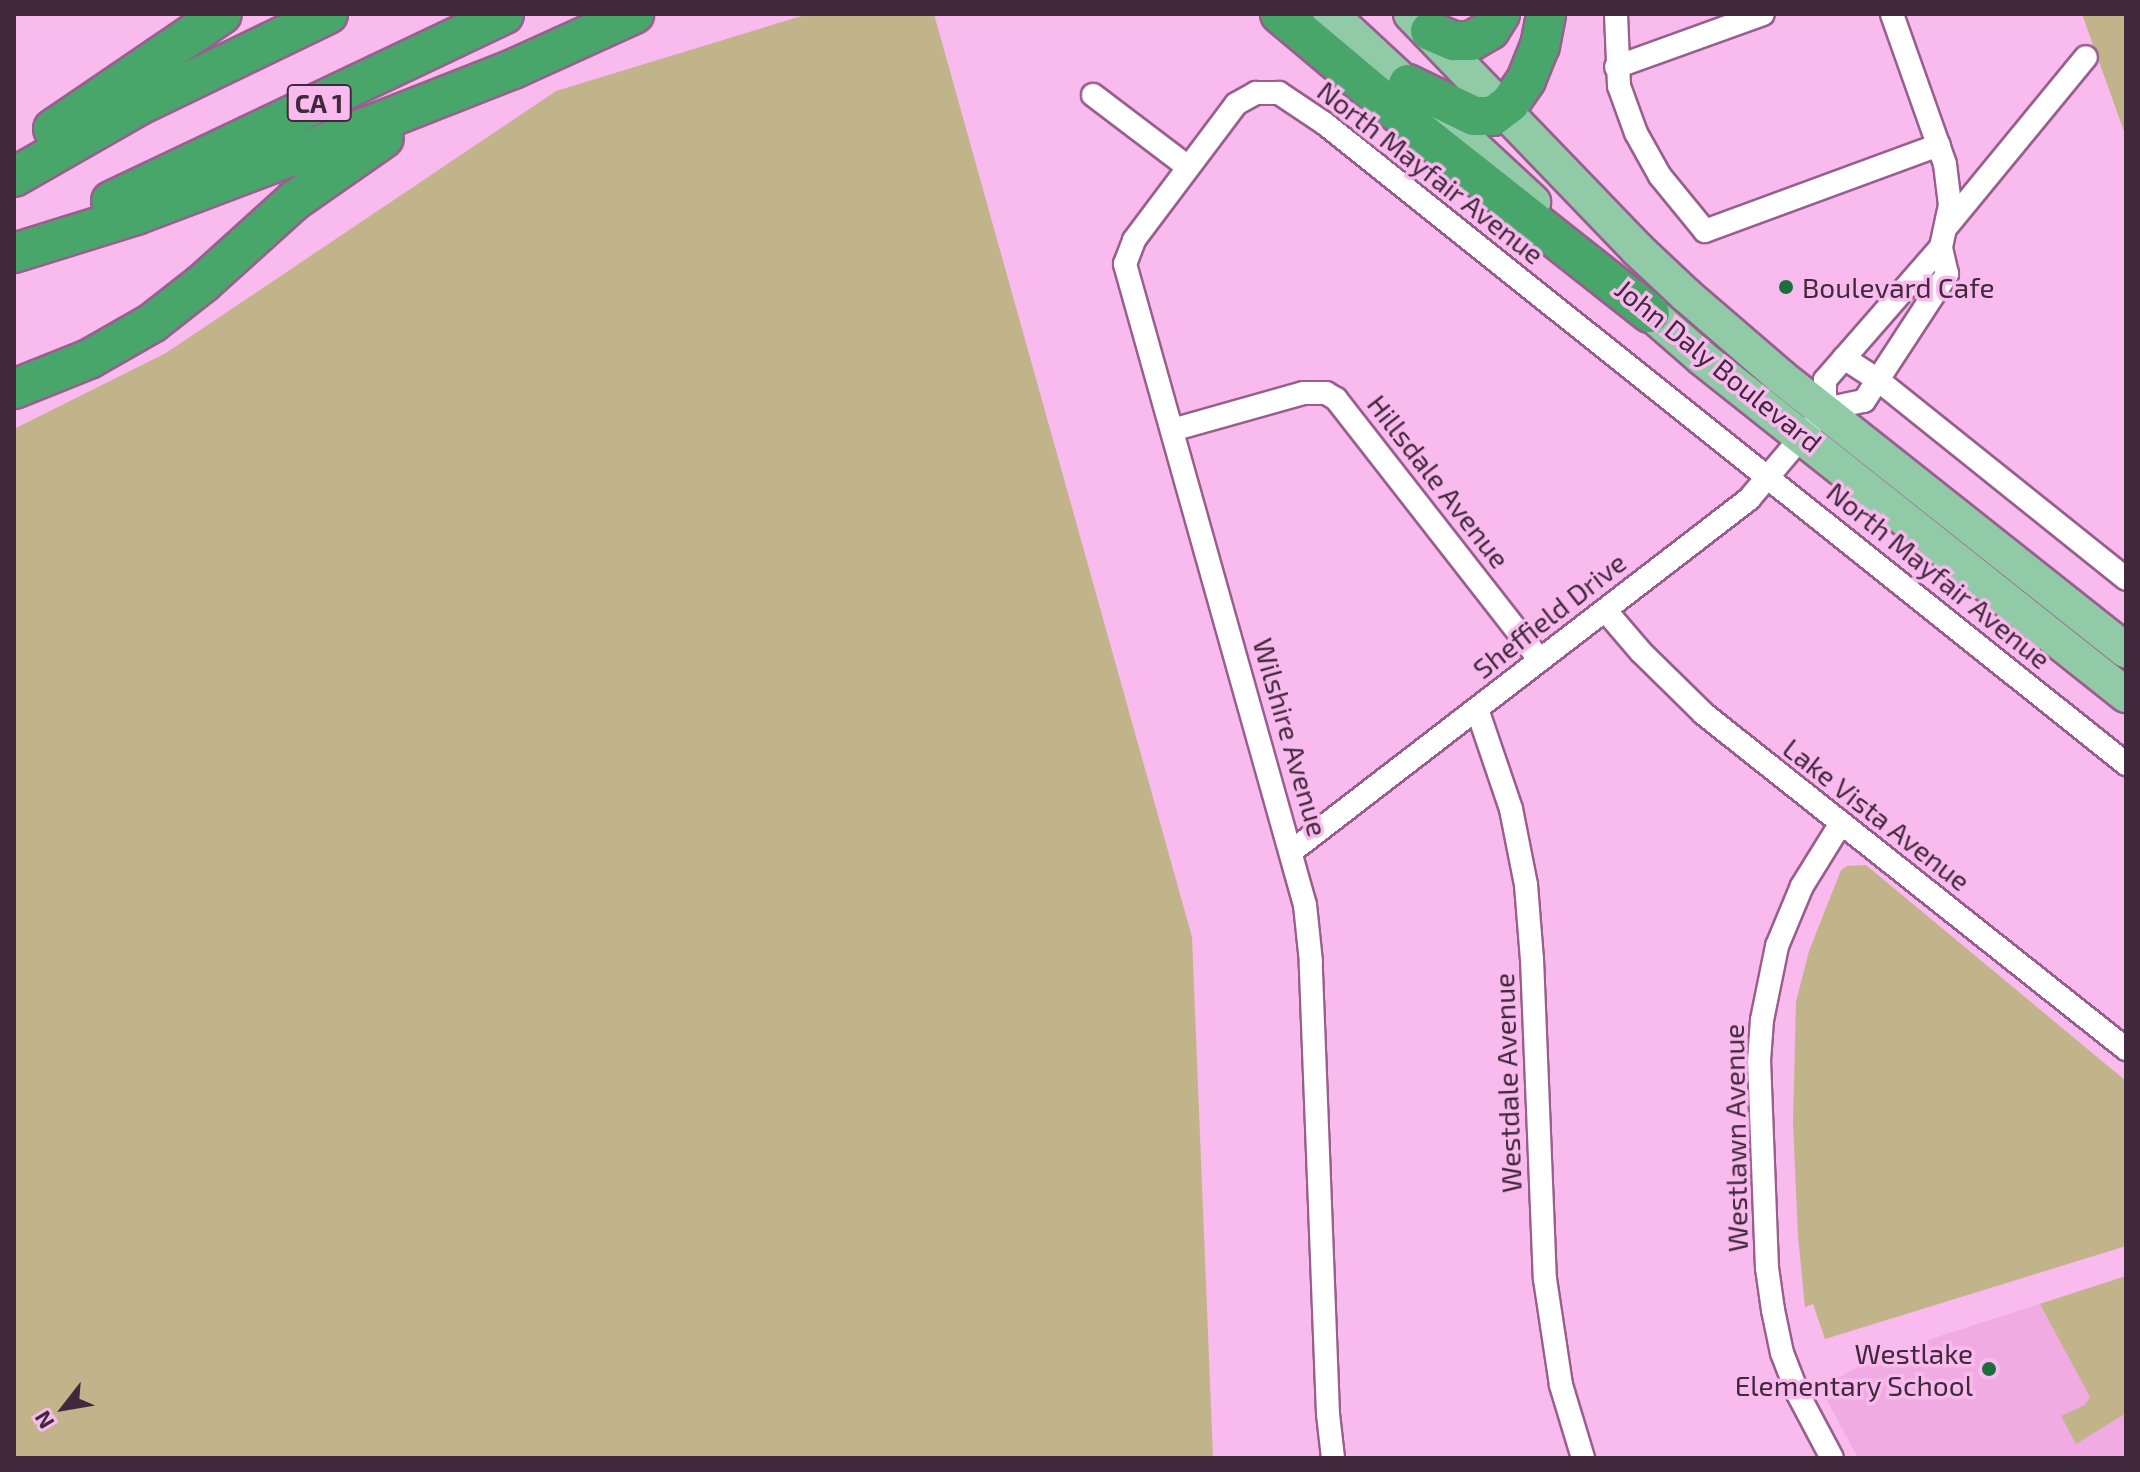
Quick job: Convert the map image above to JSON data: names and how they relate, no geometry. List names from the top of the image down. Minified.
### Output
{"streets":{"highway":["CA 1"],"main road":["John Daly Boulevard"],"street":["North Mayfair Avenue","Hillsdale Avenue","Sheffield Drive","Wilshire Avenue","Lake Vista Avenue","Westdale Avenue","Westlawn Avenue"]},"crossings":[["North Mayfair Avenue","Sheffield Drive"],["North Mayfair Avenue","Wilshire Avenue"],["John Daly Boulevard","Sheffield Drive"],["Hillsdale Avenue","Sheffield Drive"],["Hillsdale Avenue","Wilshire Avenue"],["Sheffield Drive","Wilshire Avenue"],["Sheffield Drive","Lake Vista Avenue"],["Sheffield Drive","Westdale Avenue"],["Lake Vista Avenue","Westlawn Avenue"]],"places":["Boulevard Cafe","Westlake Elementary School"],"north":"bottom left"}
